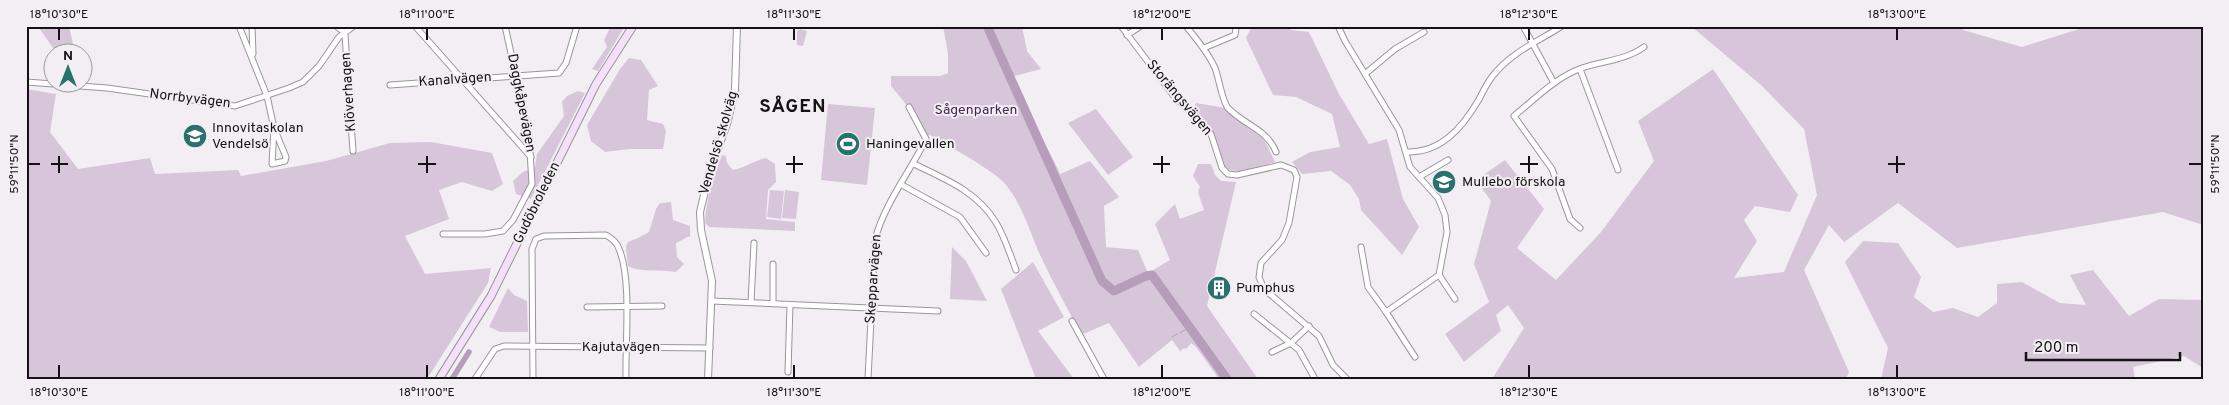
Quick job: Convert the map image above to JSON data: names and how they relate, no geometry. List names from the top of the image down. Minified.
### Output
{"streets":{"main road":["Gudöbroleden"],"street":["Kanalvägen","Klöverhagen","Storängsvägen","Norrbyvägen","Daggkåpevägen","Vendelsö skolväg","Skepparvägen","Kajutavägen"]},"crossings":[["Kanalvägen","Daggkåpevägen"],["Klöverhagen","Norrbyvägen"],["Vendelsö skolväg","Kajutavägen"]],"districts":["SÅGEN"],"parks":["Sågenparken"],"places":{"school or university":["Innovitaskolan Vendelsö","Mullebo förskola"],"sports":["Haningevallen"],"building":["Pumphus"]},"scale_bar":"200 m","north":"top","coordinates":["18°10'30\"E","18°11'00\"E","18°11'30\"E","18°12'00\"E","18°12'30\"E","18°13'00\"E","59°11'50\"N"]}
